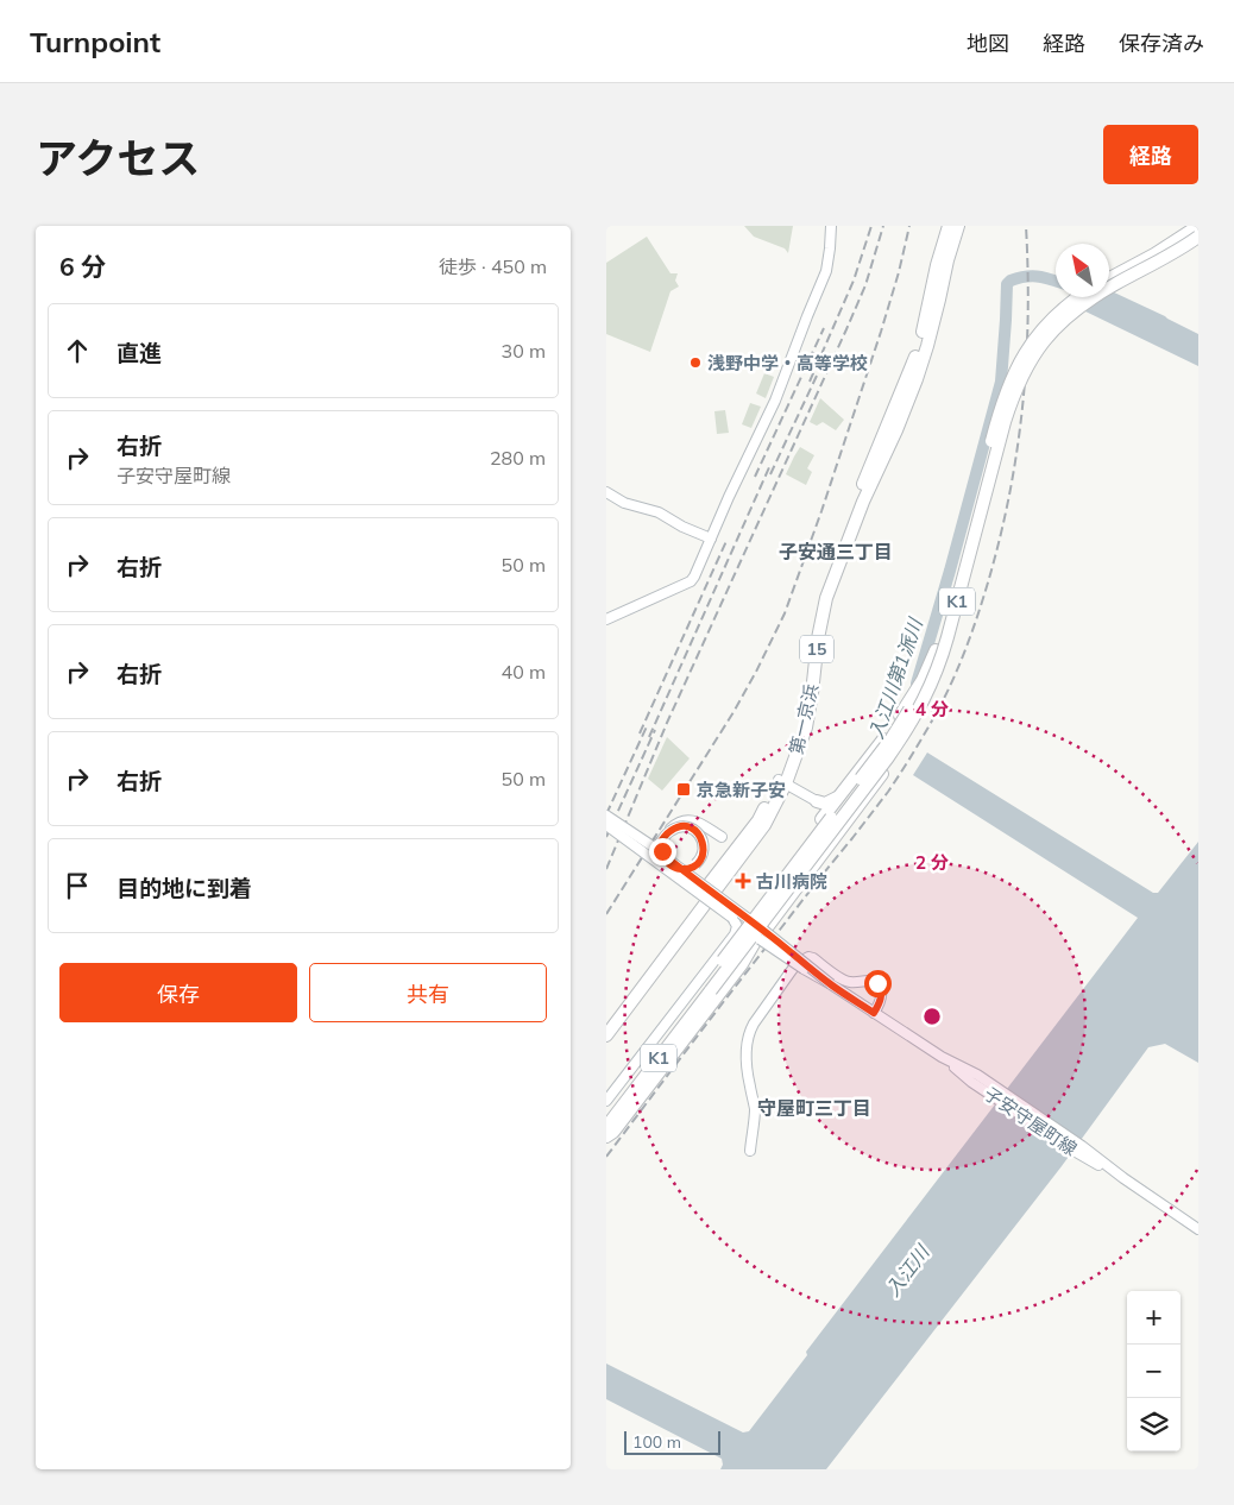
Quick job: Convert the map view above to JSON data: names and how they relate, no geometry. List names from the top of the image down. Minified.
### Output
{"streets":{"highway":["K1","15","第一京浜"],"street":["子安守屋町線"]},"districts":["子安通三丁目","守屋町三丁目"],"water":["入江川第1派川","入江川"],"places":{"other":["浅野中学・高等学校"],"transit":["京急新子安"],"health":["古川病院"]},"scale_bar":"100 m","north":"top left","page":{"header":"Turnpoint","nav":["地図","経路","保存済み"],"title":"アクセス","buttons":["経路",["保存","共有"]],"heading":["6 分","徒歩 · 450 m"],"list":[["直進","30 m"],["右折","子安守屋町線","280 m"],["右折","50 m"],["右折","40 m"],["右折","50 m"],"目的地に到着"],"map_buttons":["+","−"],"scale":"100 m"},"rings":["4 分","2 分"]}
